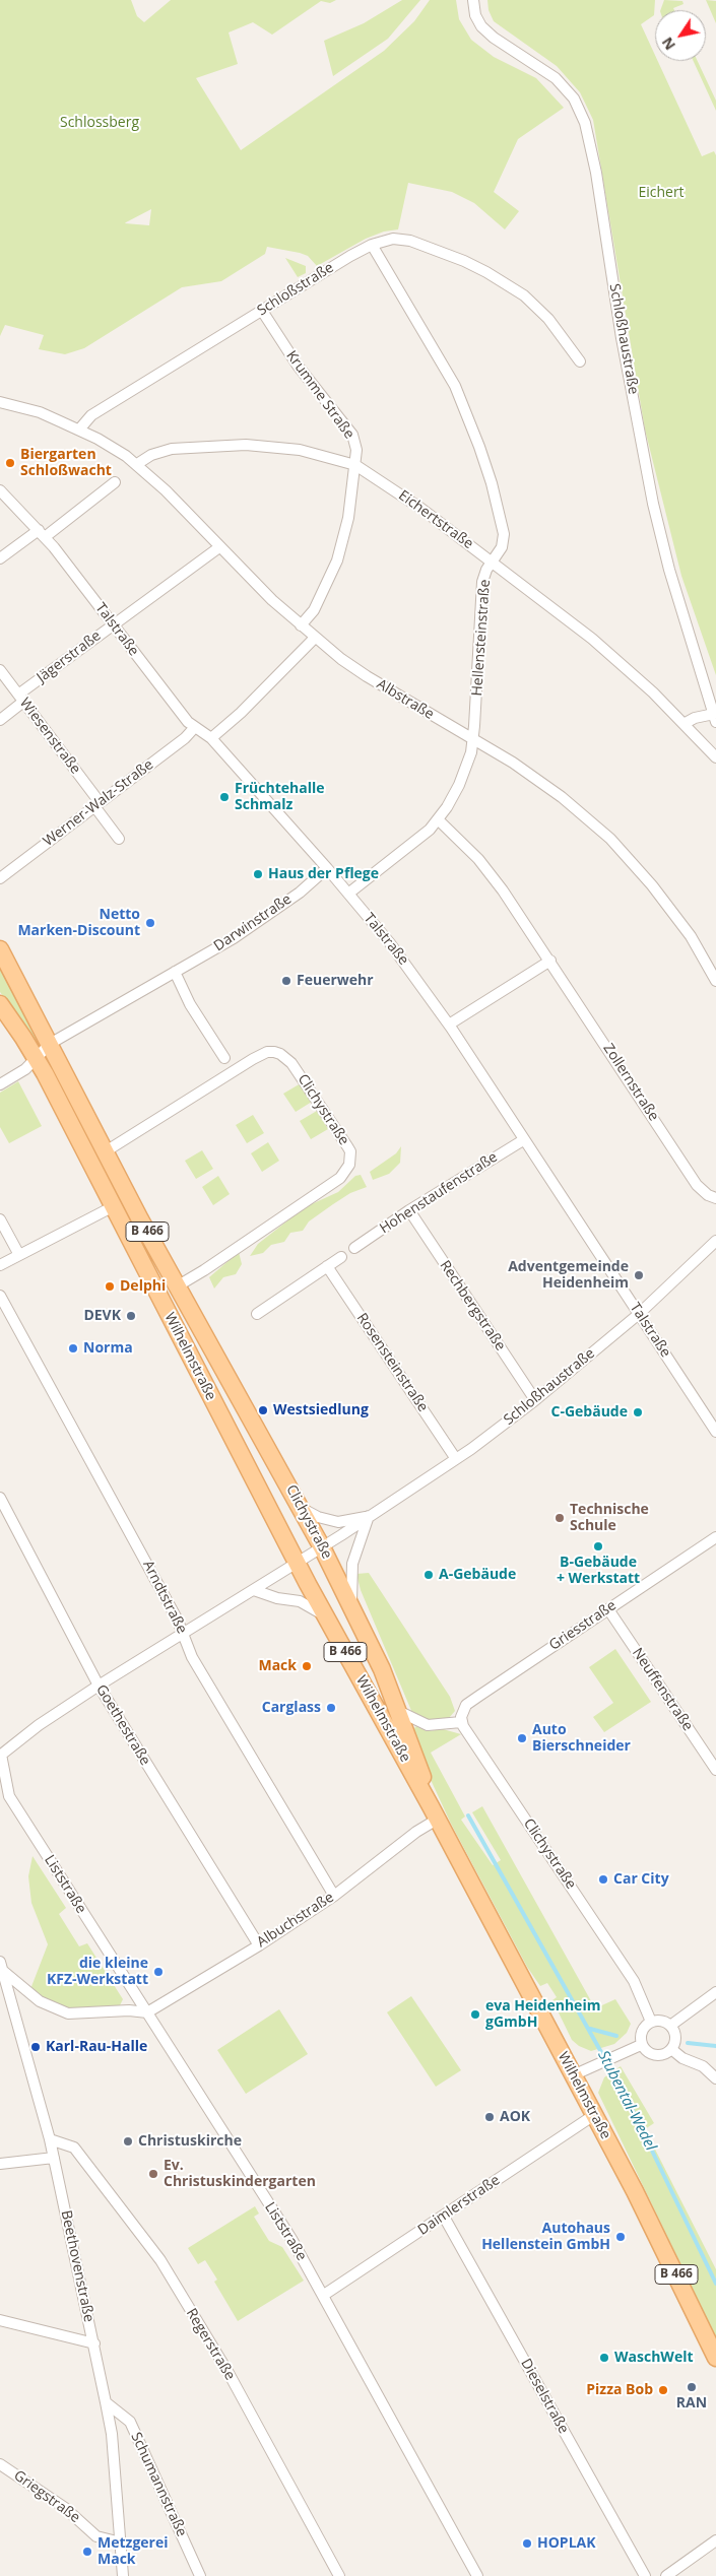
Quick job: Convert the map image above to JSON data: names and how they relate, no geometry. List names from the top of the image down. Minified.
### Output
{"streets":{"main road":["Clichystraße","B 466","Wilhelmstraße"],"street":["Schloßstraße","Schloßhaustraße","Krumme Straße","Eichertstraße","Talstraße","Hellensteinstraße","Jägerstraße","Albstraße","Wiesenstraße","Werner-Walz-Straße","Darwinstraße","Zollernstraße","Hohenstaufenstraße","Rechbergstraße","Rosensteinstraße","Arndtstraße","Griesstraße","Neuffenstraße","Goethestraße","Liststraße","Albuchstraße","Daimlerstraße","Beethovenstraße","Regerstraße","Dieselstraße","Schumannstraße","Griegstraße"]},"crossings":[["Schloßstraße","Krumme Straße"],["Schloßstraße","Hellensteinstraße"],["Schloßstraße","Albstraße"],["Schloßhaustraße","Talstraße"],["Schloßhaustraße","Clichystraße"],["Schloßhaustraße","Rechbergstraße"],["Schloßhaustraße","Wilhelmstraße"],["Schloßhaustraße","Rosensteinstraße"],["Schloßhaustraße","Arndtstraße"],["Schloßhaustraße","Goethestraße"],["Schloßhaustraße","Liststraße"],["Krumme Straße","Eichertstraße"],["Krumme Straße","Albstraße"],["Eichertstraße","Hellensteinstraße"],["Eichertstraße","Albstraße"],["Talstraße","Hellensteinstraße"],["Talstraße","Jägerstraße"],["Talstraße","Werner-Walz-Straße"],["Talstraße","Darwinstraße"],["Talstraße","Hohenstaufenstraße"],["Hellensteinstraße","Albstraße"],["Hellensteinstraße","Zollernstraße"],["Jägerstraße","Albstraße"],["Jägerstraße","Wiesenstraße"],["Wiesenstraße","Werner-Walz-Straße"],["Darwinstraße","Clichystraße"],["Darwinstraße","Wilhelmstraße"],["Clichystraße","Wilhelmstraße"],["Clichystraße","Griesstraße"],["Clichystraße","Albuchstraße"],["Hohenstaufenstraße","Rechbergstraße"],["Wilhelmstraße","Albuchstraße"],["Wilhelmstraße","Daimlerstraße"],["Arndtstraße","Albuchstraße"],["Griesstraße","Neuffenstraße"],["Goethestraße","Albuchstraße"],["Liststraße","Albuchstraße"],["Liststraße","Daimlerstraße"],["Daimlerstraße","Dieselstraße"],["Beethovenstraße","Regerstraße"],["Beethovenstraße","Schumannstraße"],["Beethovenstraße","Griegstraße"]],"water":["Stubental-Wedel"],"parks":["Schlossberg","Eichert"],"places":["Biergarten Schloßwacht","Früchtehalle Schmalz","Haus der Pflege","Netto Marken-Discount","Feuerwehr","Adventgemeinde Heidenheim","Delphi","DEVK","Norma","Westsiedlung","C-Gebäude","Technische Schule","B-Gebäude + Werkstatt","A-Gebäude","Mack","Carglass","Auto Bierschneider","Car City","die kleine KFZ-Werkstatt","eva Heidenheim gGmbH","Karl-Rau-Halle","AOK","Christuskirche","Ev. Christuskindergarten","Autohaus Hellenstein GmbH","WaschWelt","RAN","Pizza Bob","HOPLAK","Metzgerei Mack"],"north":"bottom left"}
